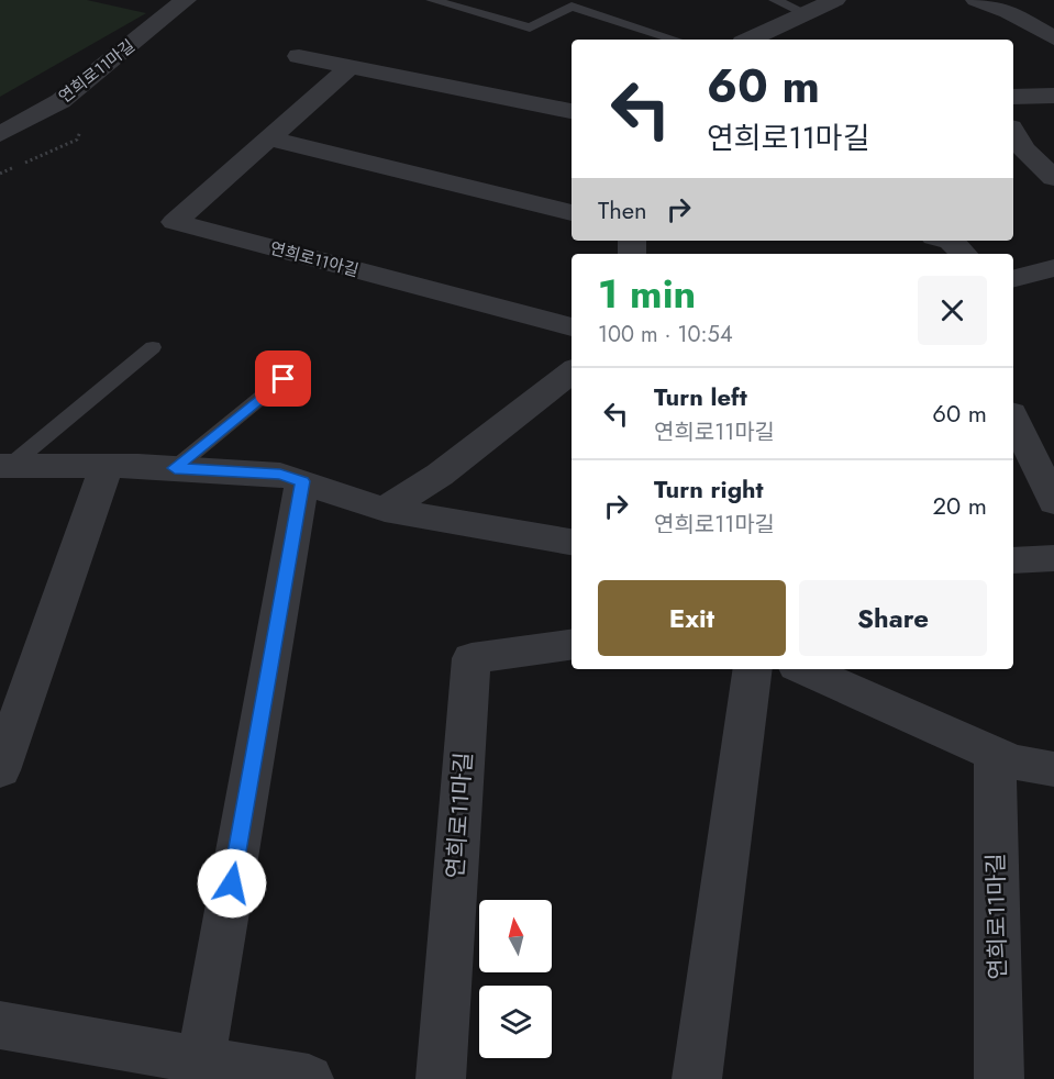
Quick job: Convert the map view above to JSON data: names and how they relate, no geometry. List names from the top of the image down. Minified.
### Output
{"streets":{"street":["연희로11마길","연희로11아길"]},"north":"top","page":{"turn":["60 m","연희로11마길"],"then":"Then","heading":["1 min","100 m · 10:54"],"list":[{"name":"Turn left","note":"연희로11마길","value":"60 m"},{"name":"Turn right","note":"연희로11마길","value":"20 m"}],"buttons":["Exit","Share"]}}
